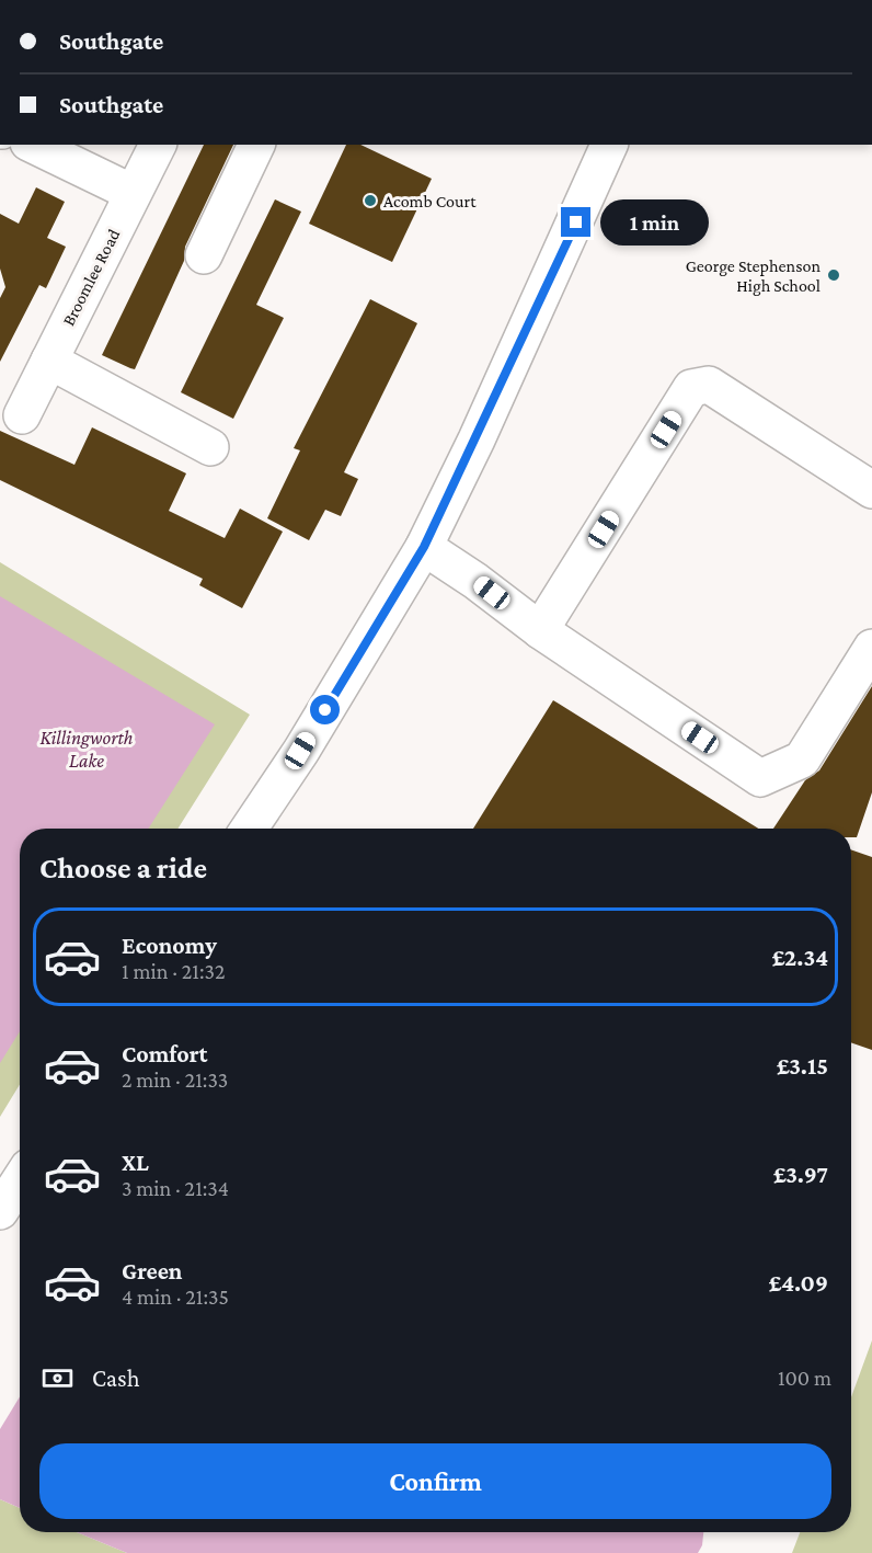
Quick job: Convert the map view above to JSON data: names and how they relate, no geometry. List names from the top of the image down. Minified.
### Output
{"streets":{"street":["Broomlee Road"]},"water":["Killingworth Lake"],"places":["Acomb Court","George Stephenson High School"],"page":{"banner":["Southgate","Southgate"],"bubble":"1 min","heading":"Choose a ride","list":[{"name":"Economy","note":"1 min · 21:32","value":"£2.34"},{"name":"Comfort","note":"2 min · 21:33","value":"£3.15"},{"name":"XL","note":"3 min · 21:34","value":"£3.97"},{"name":"Green","note":"4 min · 21:35","value":"£4.09"}],"pay":["Cash","100 m"],"buttons":"Confirm"}}
